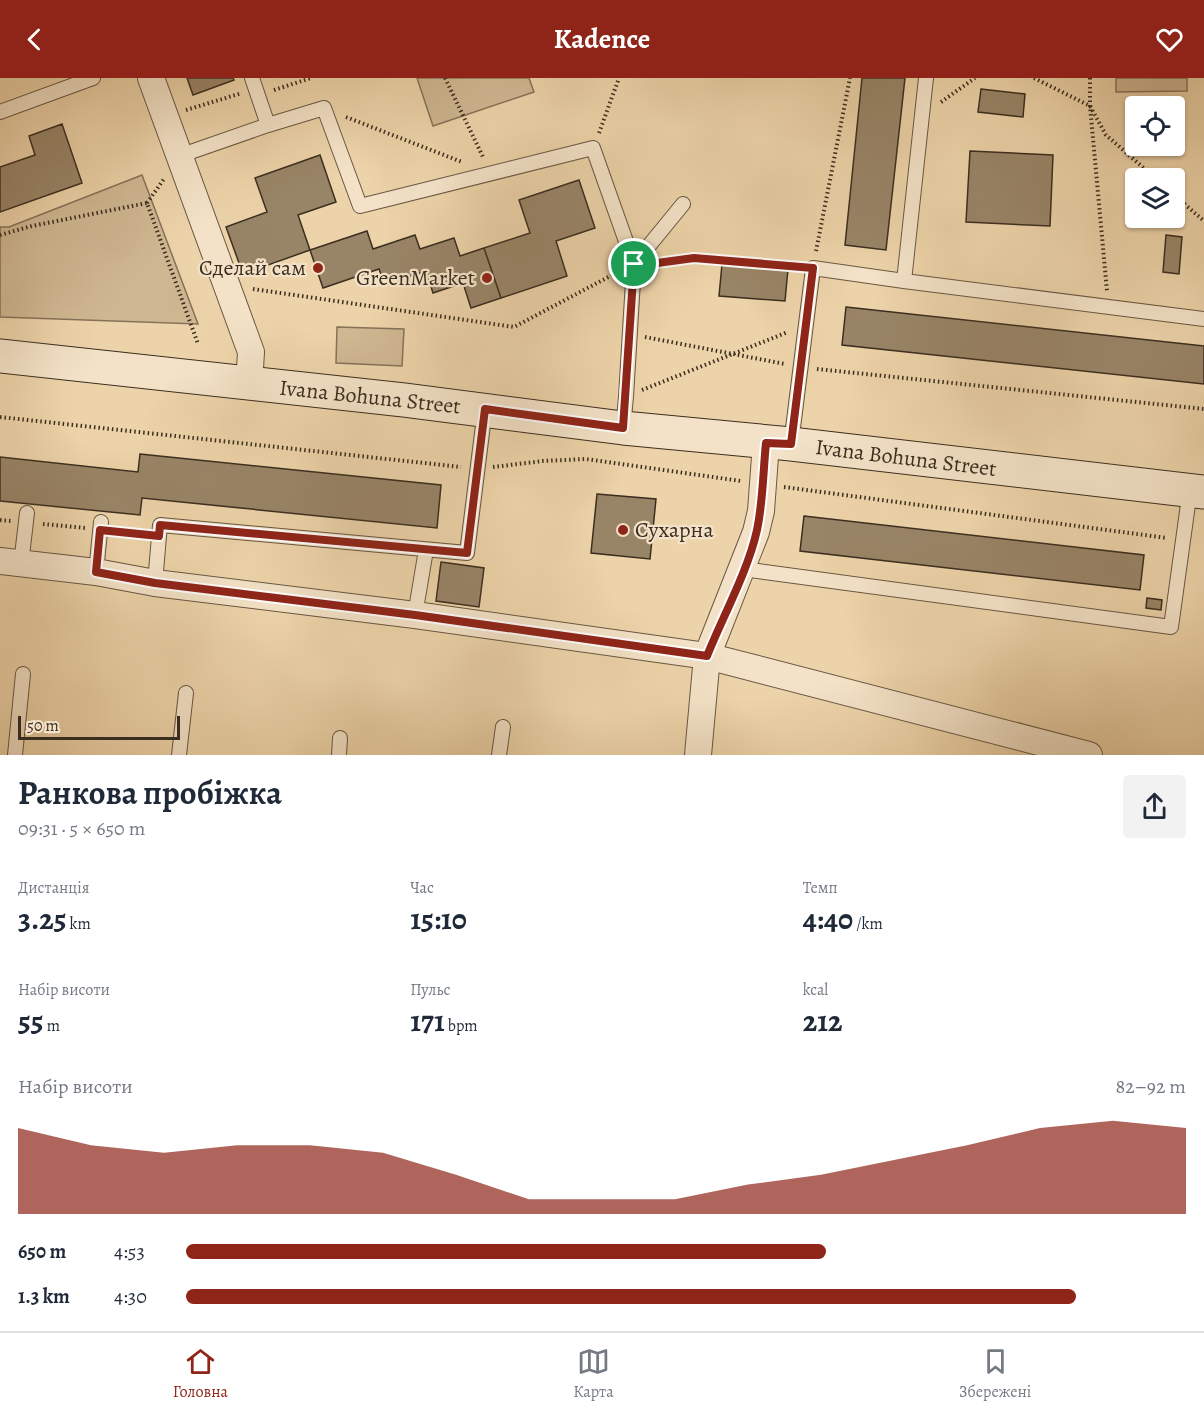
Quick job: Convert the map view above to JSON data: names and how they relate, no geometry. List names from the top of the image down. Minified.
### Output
{"streets":{"street":["Ivana Bohuna Street"]},"places":["Сделай сам","GreenMarket","Сухарна"],"scale_bar":"50 m","page":{"header":"Kadence","scale":"50 m","heading":["Ранкова пробіжка","09:31 · 5 × 650 m"],"stats":[["Дистанція","3.25 km"],["Час","15:10"],["Темп","4:40 /km"],["Набір висоти","55 m"],["Пульс","171 bpm"],["kcal","212"]],"chart":["Набір висоти","82–92 m"],"list":[{"name":"650 m","note":"4:53"},{"name":"1.3 km","note":"4:30"}],"tabs":["Головна","Карта","Збережені"]}}
